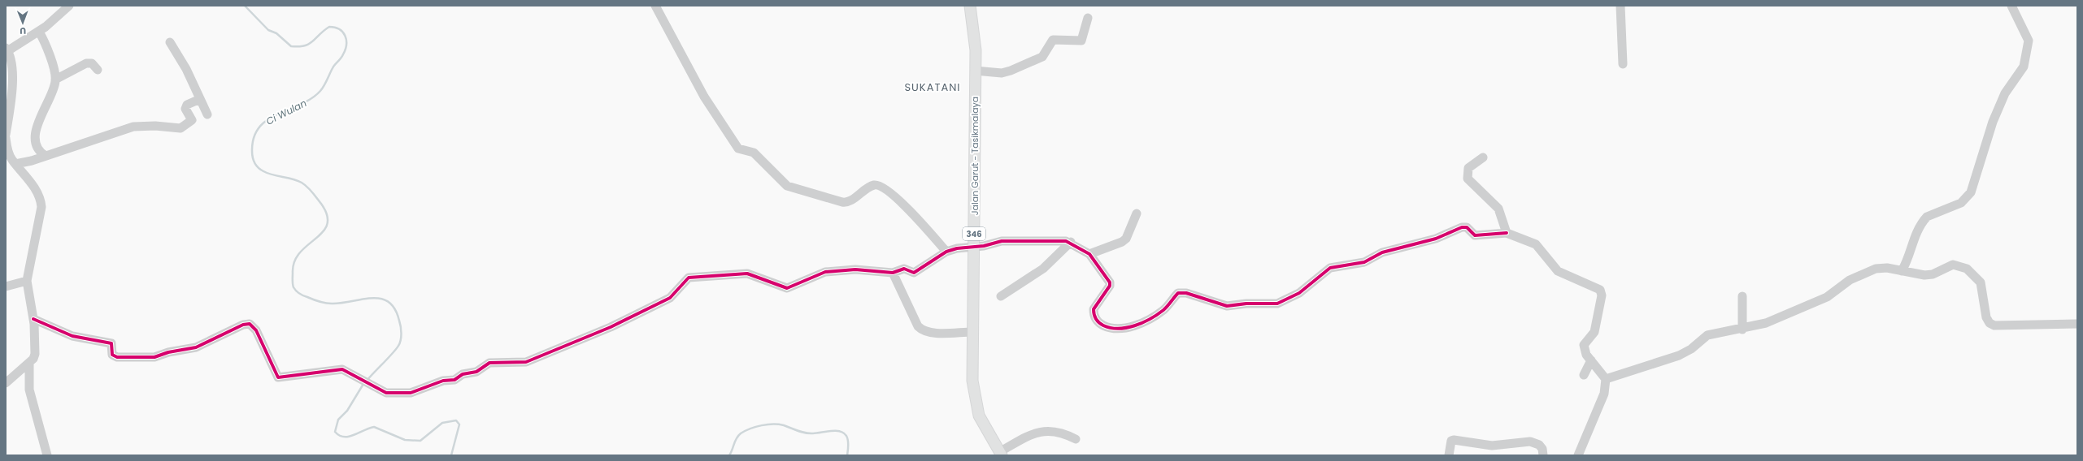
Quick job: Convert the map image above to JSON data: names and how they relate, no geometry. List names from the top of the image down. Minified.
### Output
{"streets":{"main road":["Jalan Garut - Tasikmalaya","346"]},"districts":["SUKATANI"],"water":["Ci Wulan"],"north":"bottom"}
